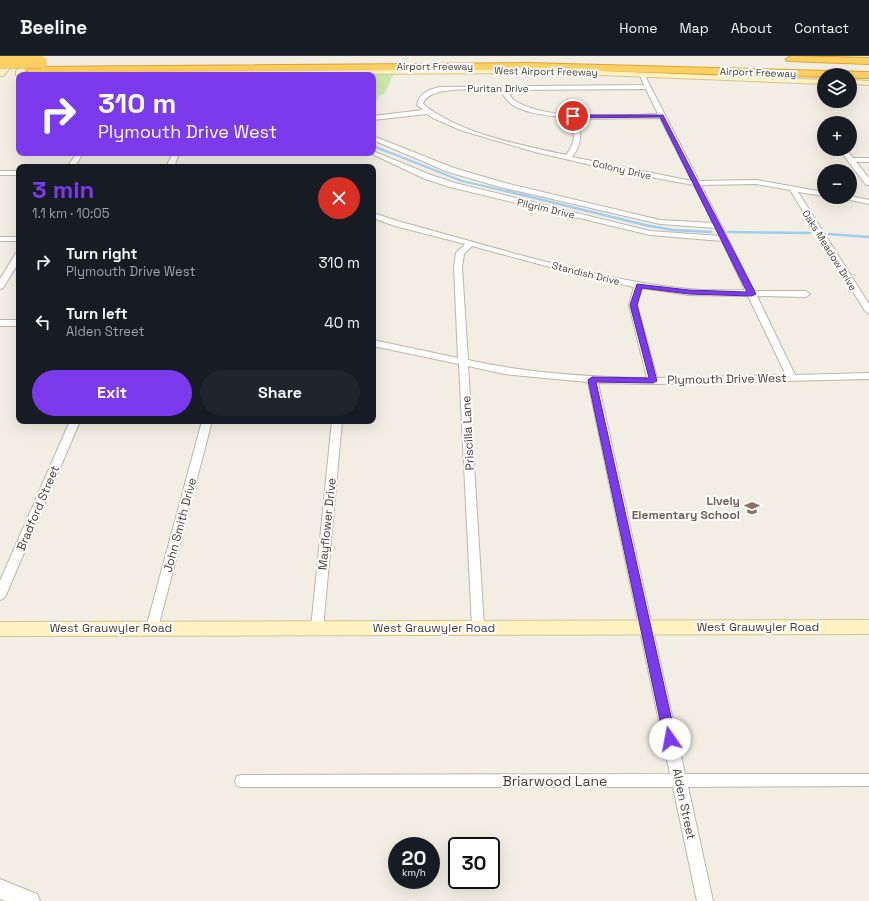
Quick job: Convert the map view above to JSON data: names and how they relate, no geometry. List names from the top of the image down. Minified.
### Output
{"streets":{"highway":["Airport Freeway"],"main road":["West Airport Freeway","West Grauwyler Road"],"street":["Puritan Drive","Colony Drive","Pilgrim Drive","Oaks Meadow Drive","Standish Drive","Plymouth Drive West","Priscilla Lane","Bradford Street","Mayflower Drive","John Smith Drive","Briarwood Lane","Alden Street"]},"crossings":[["Airport Freeway","West Airport Freeway"],["Puritan Drive","Colony Drive"],["Colony Drive","Oaks Meadow Drive"],["Standish Drive","Priscilla Lane"],["Plymouth Drive West","Priscilla Lane"],["Plymouth Drive West","Alden Street"],["Priscilla Lane","West Grauwyler Road"],["Mayflower Drive","West Grauwyler Road"],["John Smith Drive","West Grauwyler Road"],["West Grauwyler Road","Alden Street"],["Briarwood Lane","Alden Street"]],"places":{"school or university":["Lively Elementary School"]},"page":{"header":"Beeline","nav":["Home","Map","About","Contact"],"map_buttons":["+","−"],"turn":["310 m","Plymouth Drive West"],"heading":["3 min","1.1 km · 10:05"],"list":[{"name":"Turn right","note":"Plymouth Drive West","value":"310 m"},{"name":"Turn left","note":"Alden Street","value":"40 m"}],"buttons":["Exit","Share"],"speed":"20 km/h","limit":"30"}}
